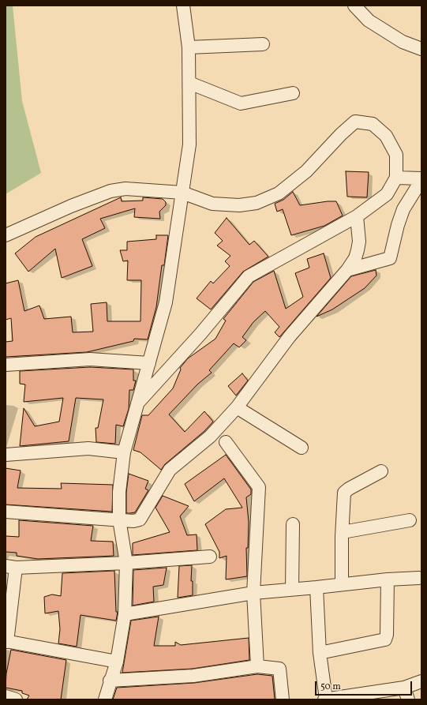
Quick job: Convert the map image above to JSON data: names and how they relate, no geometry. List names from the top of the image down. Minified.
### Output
{"scale_bar":"50 m"}
